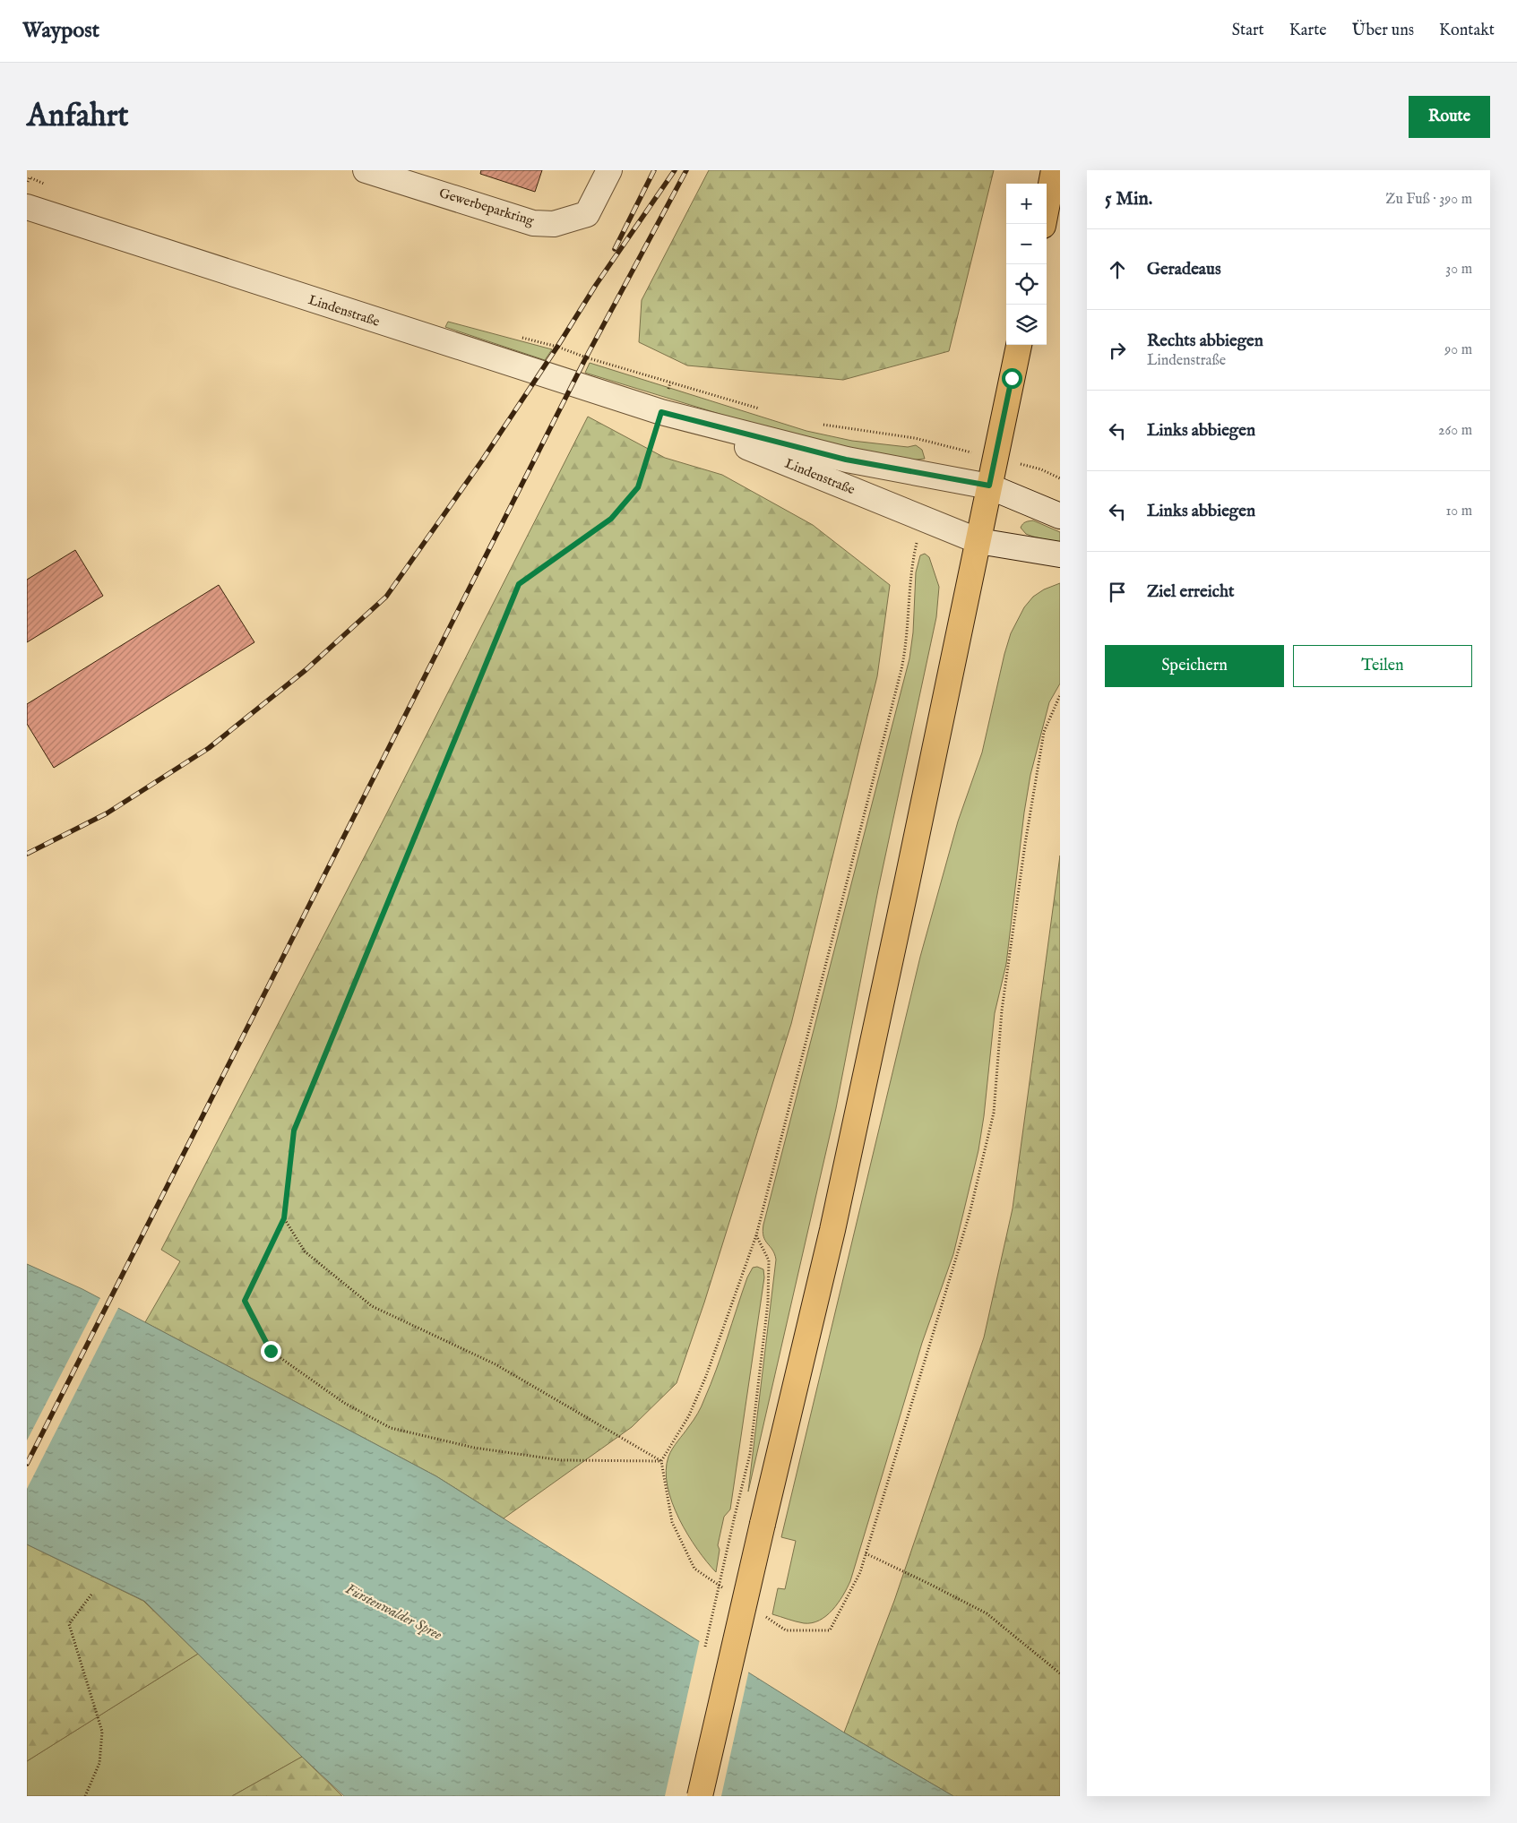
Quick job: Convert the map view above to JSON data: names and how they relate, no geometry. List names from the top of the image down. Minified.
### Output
{"streets":{"street":["Gewerbeparkring","Lindenstraße"]},"water":["Fürstenwalder Spree"],"page":{"header":"Waypost","nav":["Start","Karte","Über uns","Kontakt"],"buttons":["Route",["Speichern","Teilen"]],"title":"Anfahrt","heading":["5 Min.","Zu Fuß · 390 m"],"map_buttons":["+","−"],"list":[["Geradeaus","30 m"],["Rechts abbiegen","Lindenstraße","90 m"],["Links abbiegen","260 m"],["Links abbiegen","10 m"],"Ziel erreicht"]}}
